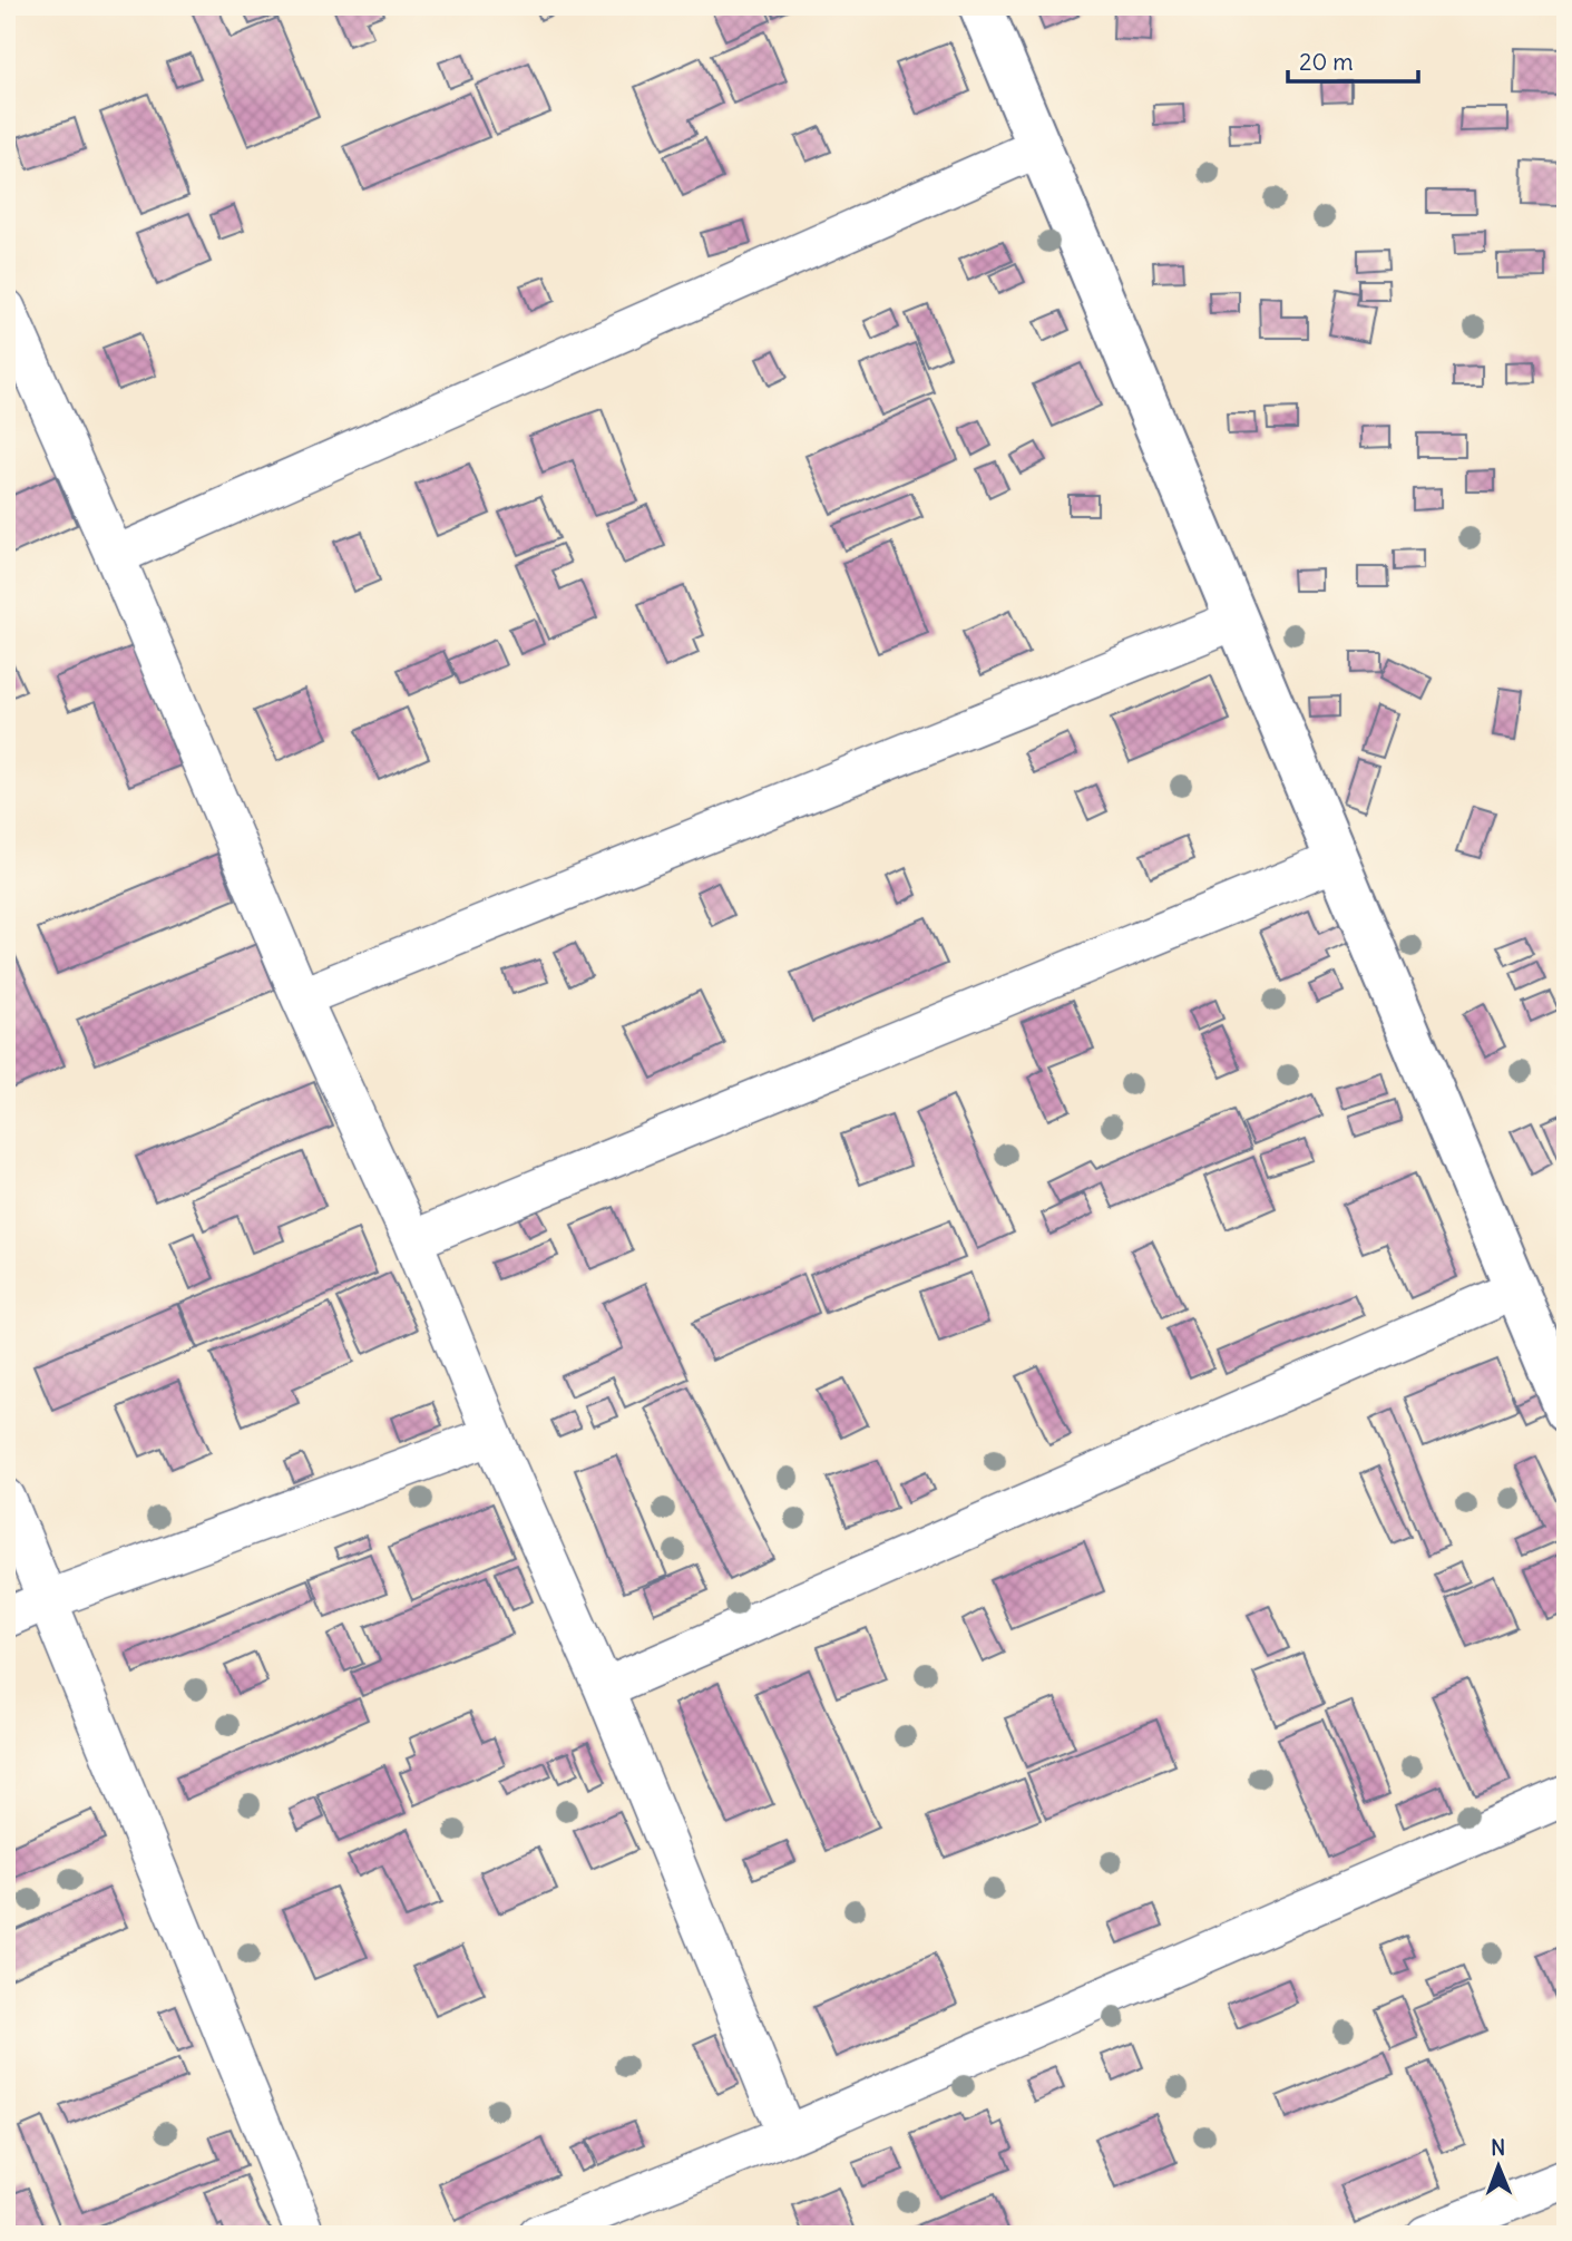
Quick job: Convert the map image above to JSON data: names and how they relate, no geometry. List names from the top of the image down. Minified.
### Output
{"scale_bar":"20 m","north":"top"}
